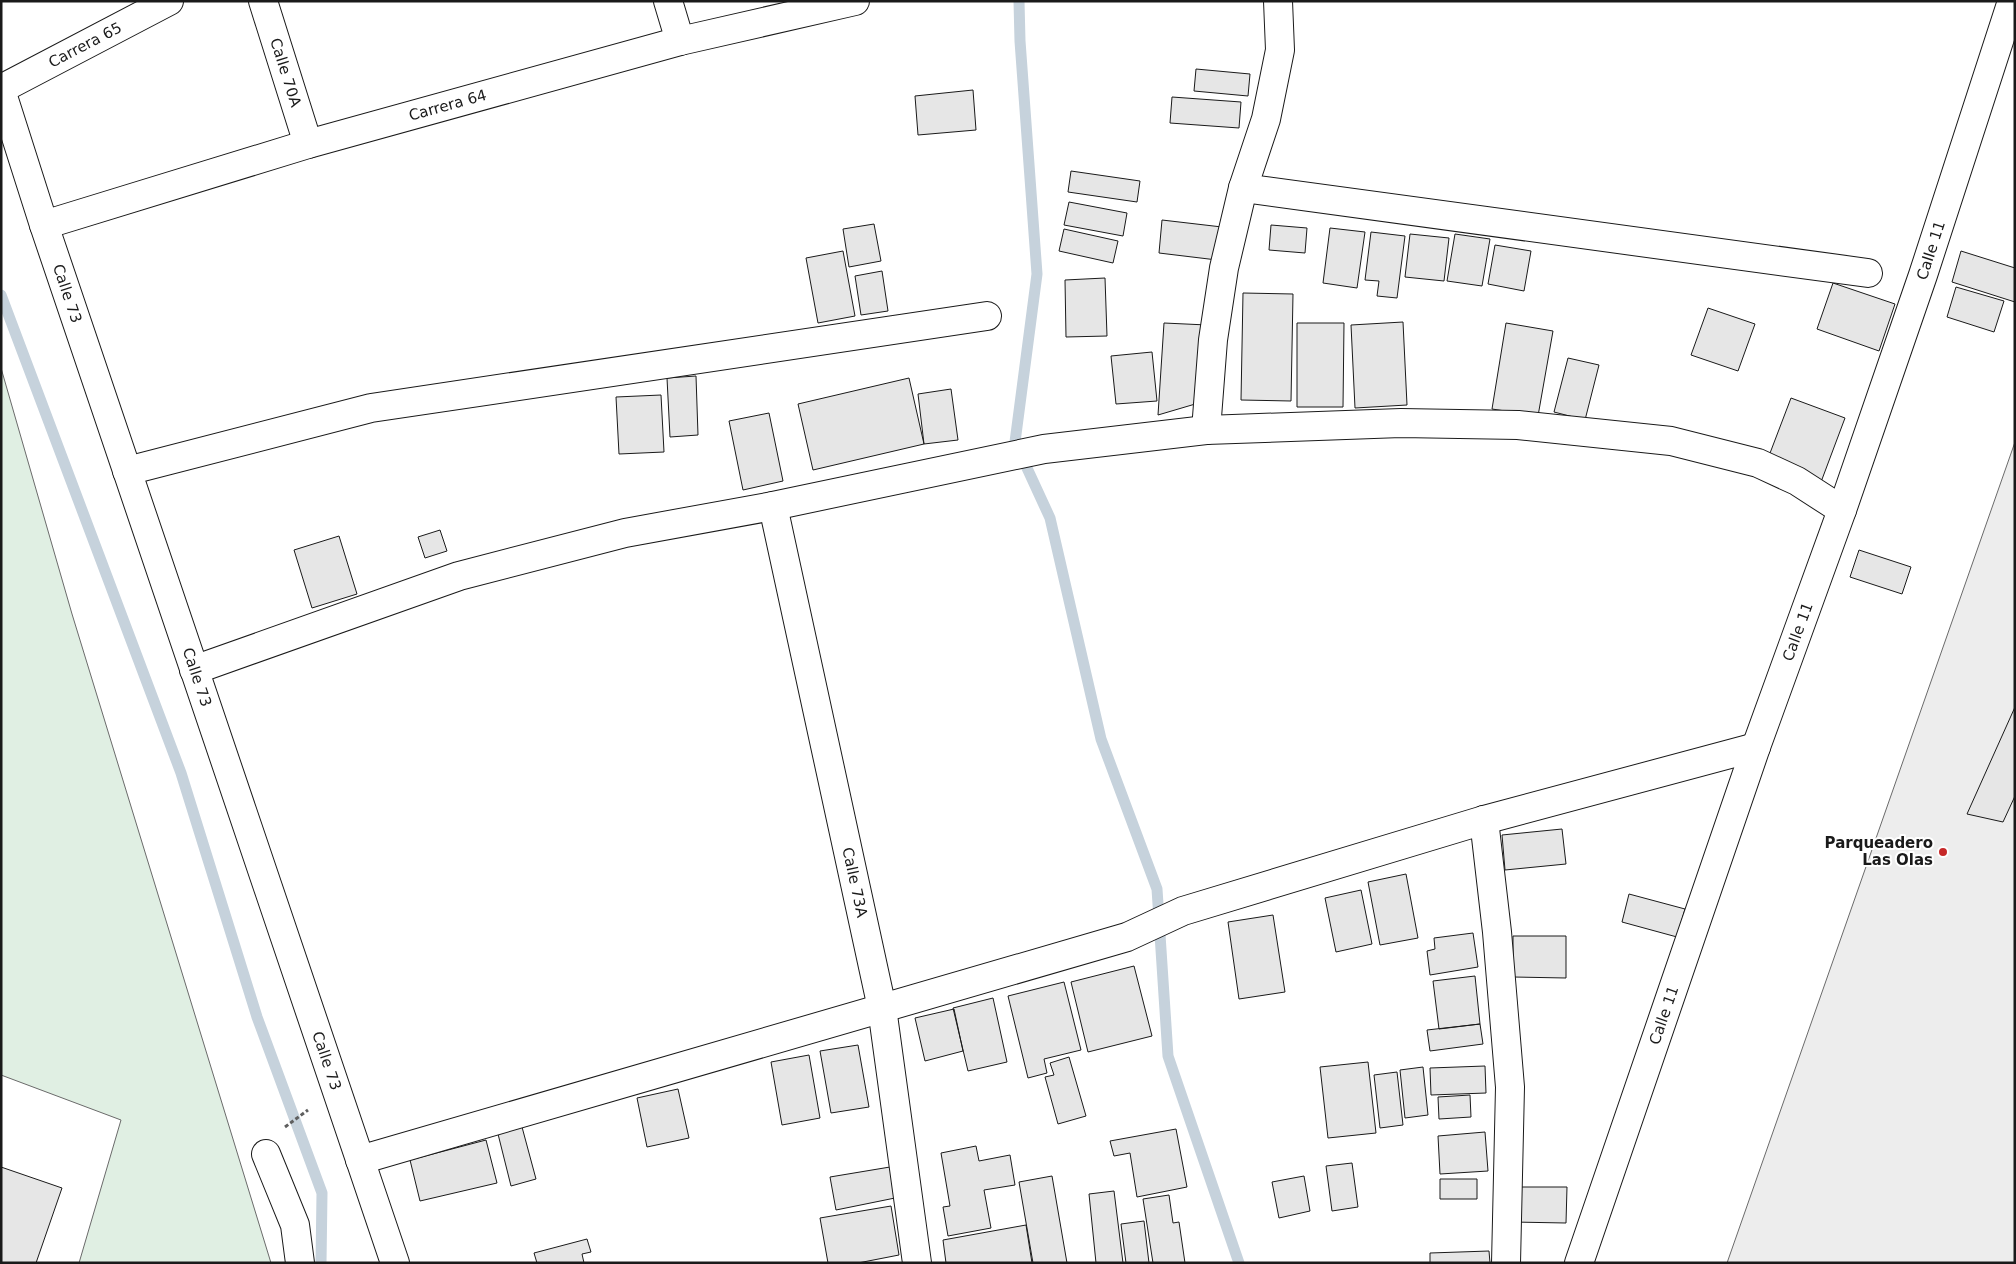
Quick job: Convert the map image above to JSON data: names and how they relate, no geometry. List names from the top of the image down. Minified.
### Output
{"streets":{"street":["Carrera 65","Calle 70A","Carrera 64","Calle 11","Calle 73","Calle 73A"]},"crossings":[["Carrera 65","Calle 73"],["Calle 70A","Carrera 64"],["Carrera 64","Calle 73"]],"places":["Parqueadero Las Olas"]}
